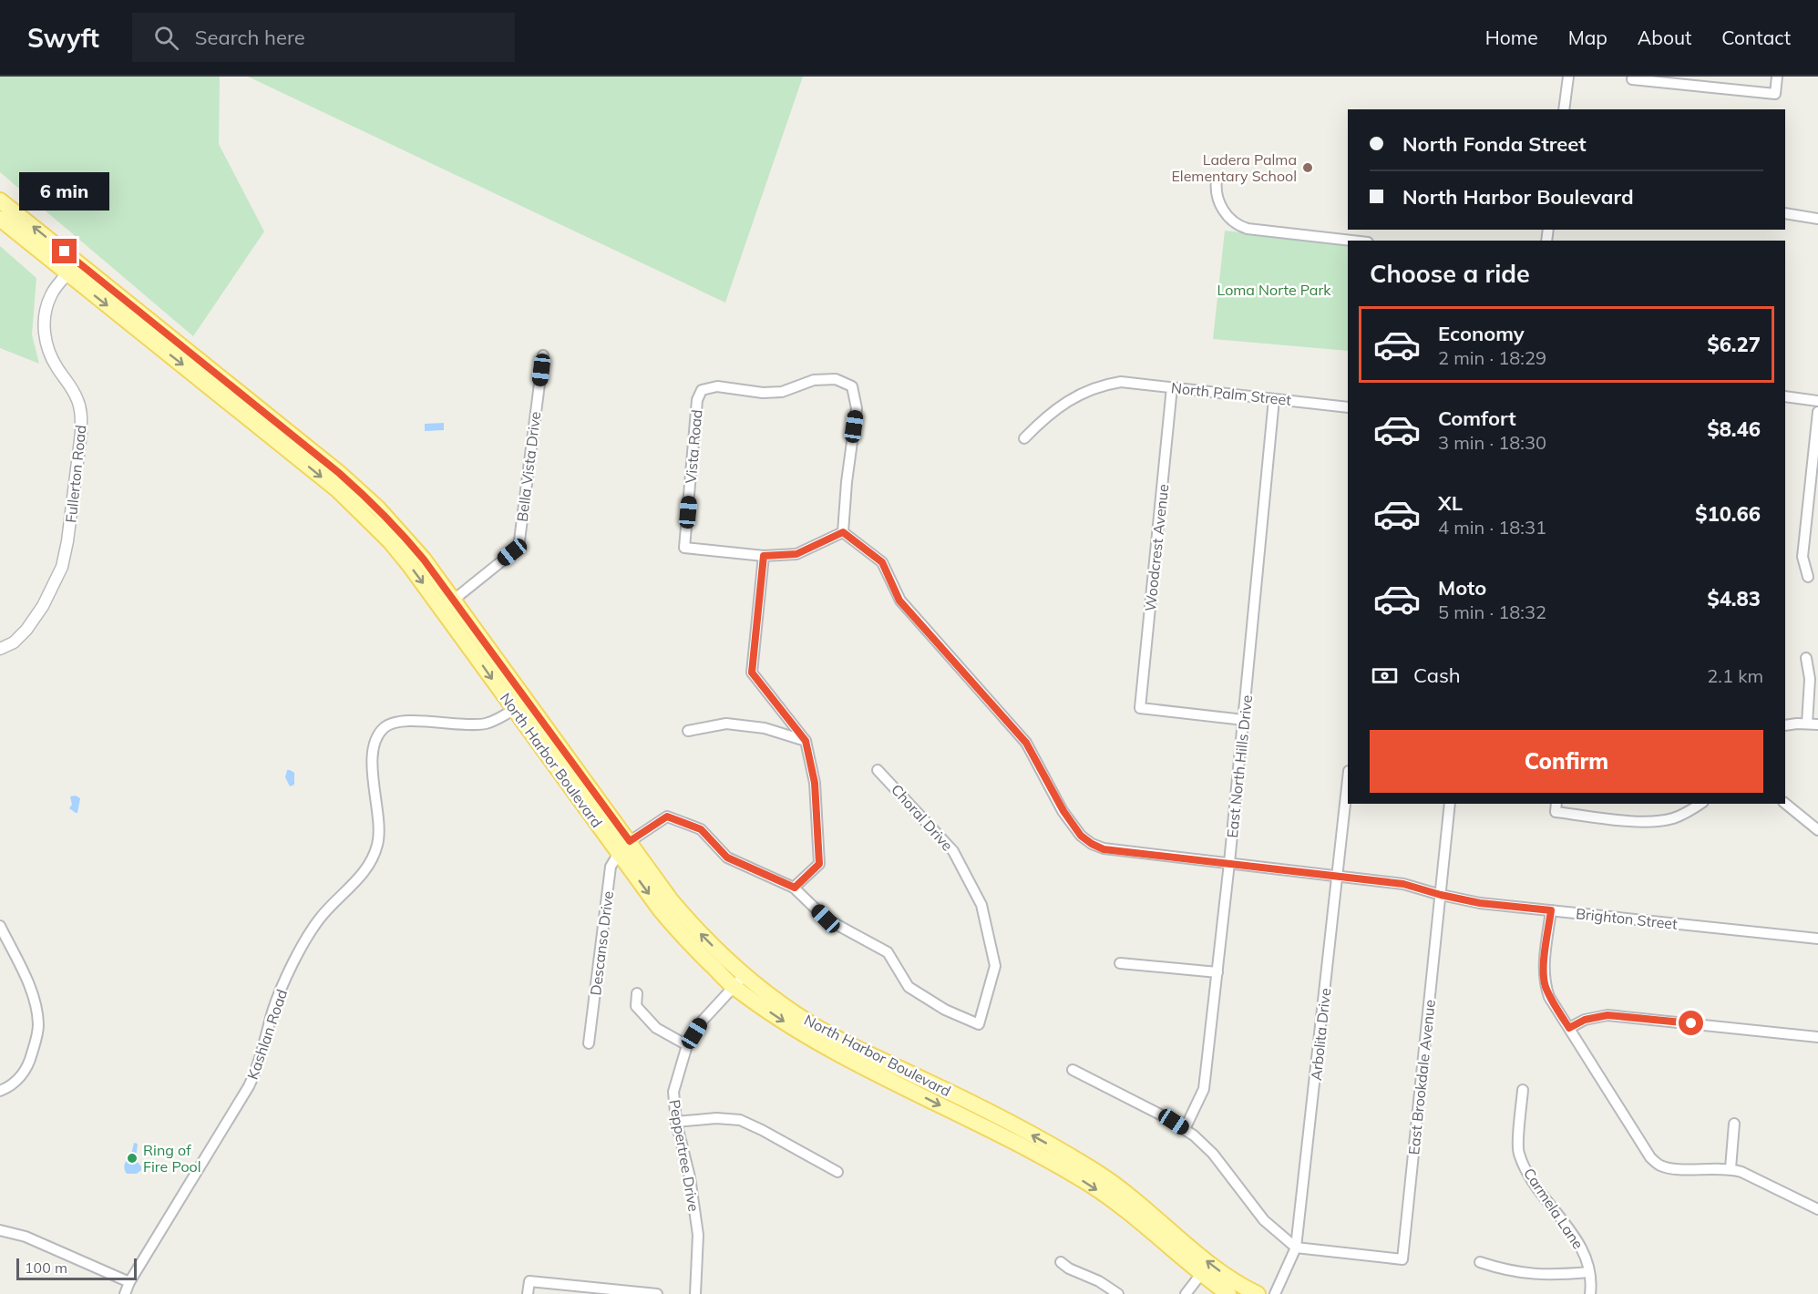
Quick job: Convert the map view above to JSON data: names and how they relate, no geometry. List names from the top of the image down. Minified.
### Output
{"streets":{"main road":["North Harbor Boulevard"],"street":["North Palm Street","Vista Road","Bella Vista Drive","Fullerton Road","Woodcrest Avenue","East North Hills Drive","Choral Drive","Brighton Street","Descanso Drive","Kashlan Road","Arbolita Drive","East Brookdale Avenue","Peppertree Drive","Carmela Lane"]},"crossings":[["North Palm Street","Woodcrest Avenue"],["North Palm Street","East North Hills Drive"],["Vista Road","Brighton Street"],["Bella Vista Drive","North Harbor Boulevard"],["Fullerton Road","North Harbor Boulevard"],["Woodcrest Avenue","East North Hills Drive"],["North Harbor Boulevard","Descanso Drive"],["North Harbor Boulevard","Kashlan Road"],["North Harbor Boulevard","Peppertree Drive"],["East North Hills Drive","Brighton Street"],["Brighton Street","Arbolita Drive"],["Brighton Street","East Brookdale Avenue"],["Arbolita Drive","East Brookdale Avenue"]],"parks":["Loma Norte Park"],"places":["Ladera Palma Elementary School","Ring of Fire Pool"],"scale_bar":"100 m","page":{"header":"Swyft","search":"Search here","nav":["Home","Map","About","Contact"],"banner":["North Fonda Street","North Harbor Boulevard"],"bubble":"6 min","heading":"Choose a ride","list":[{"name":"Economy","note":"2 min · 18:29","value":"$6.27"},{"name":"Comfort","note":"3 min · 18:30","value":"$8.46"},{"name":"XL","note":"4 min · 18:31","value":"$10.66"},{"name":"Moto","note":"5 min · 18:32","value":"$4.83"}],"pay":["Cash","2.1 km"],"buttons":"Confirm","scale":"100 m"}}
